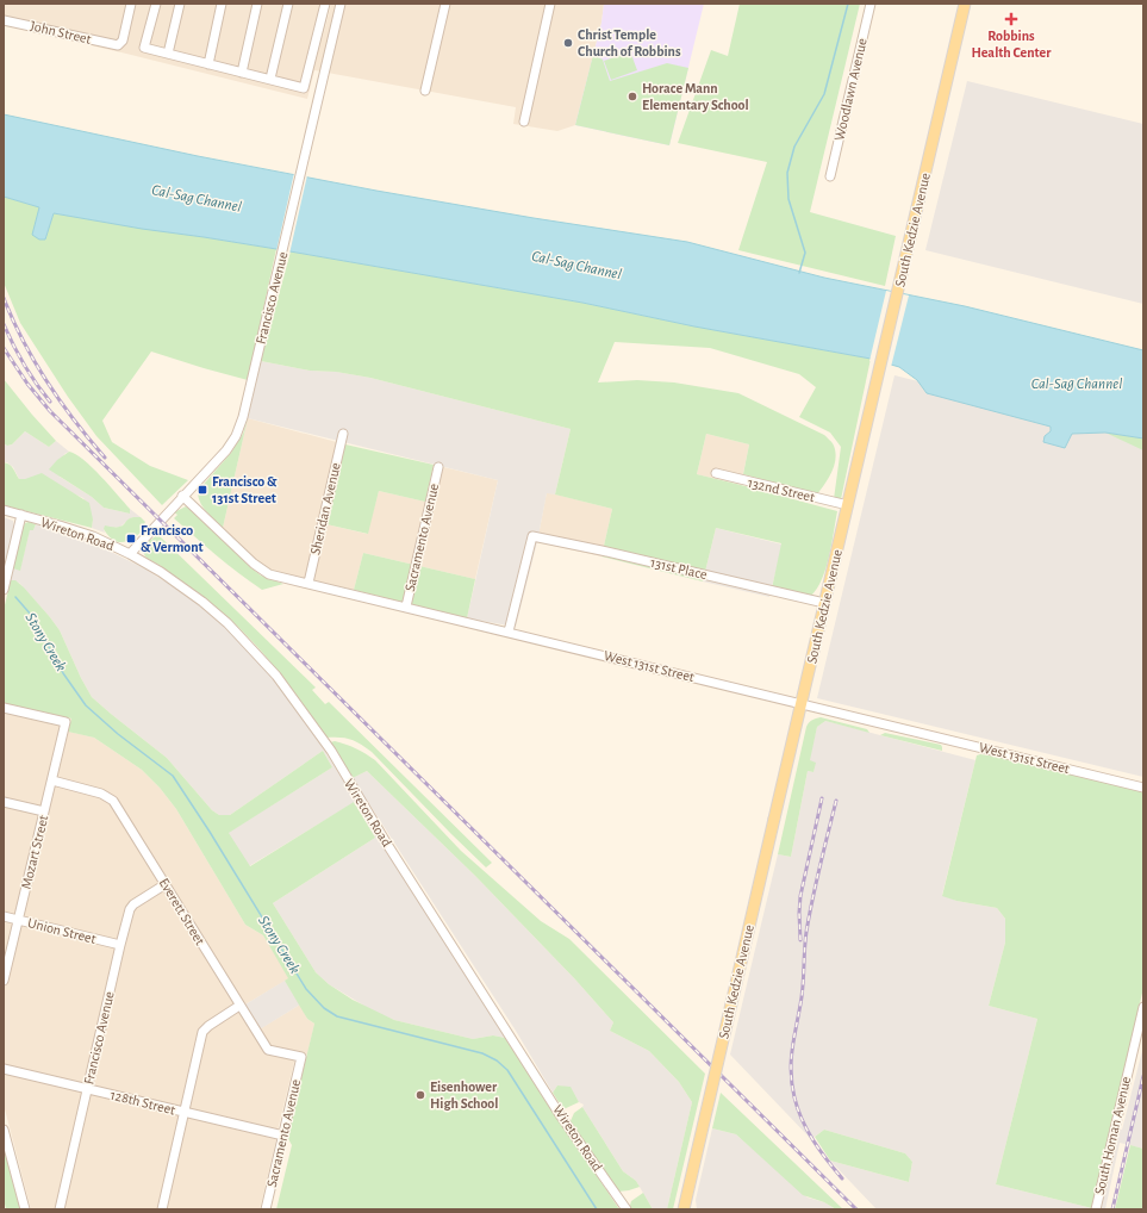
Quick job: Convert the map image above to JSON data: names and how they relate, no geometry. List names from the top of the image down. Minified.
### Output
{"streets":{"main road":["South Kedzie Avenue"],"street":["John Street","Woodlawn Avenue","Francisco Avenue","132nd Street","Sheridan Avenue","Wireton Road","Sacramento Avenue","131st Place","West 131st Street","Mozart Street","Everett Street","Union Street","128th Street","South Homan Avenue"]},"crossings":[["South Kedzie Avenue","132nd Street"],["South Kedzie Avenue","131st Place"],["South Kedzie Avenue","West 131st Street"],["Francisco Avenue","Wireton Road"],["Francisco Avenue","West 131st Street"],["Francisco Avenue","Everett Street"],["Francisco Avenue","Union Street"],["Francisco Avenue","128th Street"],["Sheridan Avenue","West 131st Street"],["Sacramento Avenue","West 131st Street"],["Sacramento Avenue","Everett Street"],["Sacramento Avenue","128th Street"],["131st Place","West 131st Street"],["Mozart Street","Everett Street"],["Mozart Street","Union Street"]],"water":["Cal-Sag Channel","Stony Creek"],"places":{"health":["Robbins Health Center"],"other":["Christ Temple Church of Robbins","Horace Mann Elementary School","Eisenhower High School"],"transit":["Francisco & 131st Street","Francisco & Vermont"]}}
